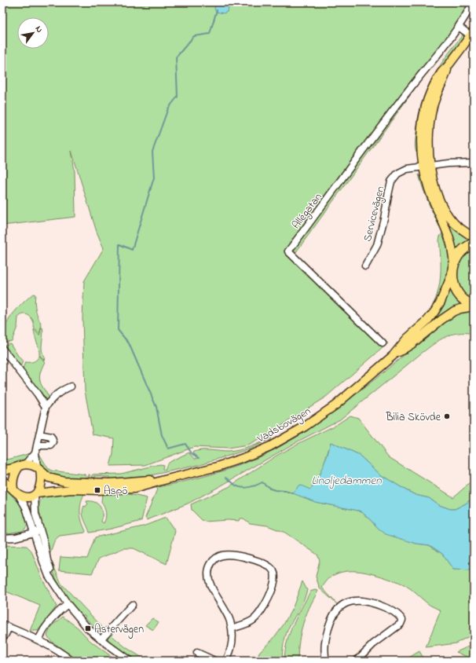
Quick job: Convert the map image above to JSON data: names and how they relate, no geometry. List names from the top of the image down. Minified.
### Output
{"streets":{"main road":["Vadsbovägen"],"street":["Allégatan","Servicevägen"]},"water":["Linoljedammen"],"places":{"other":["Bilia Skövde"],"transit":["Aspö","Astervägen"]},"north":"top right"}
